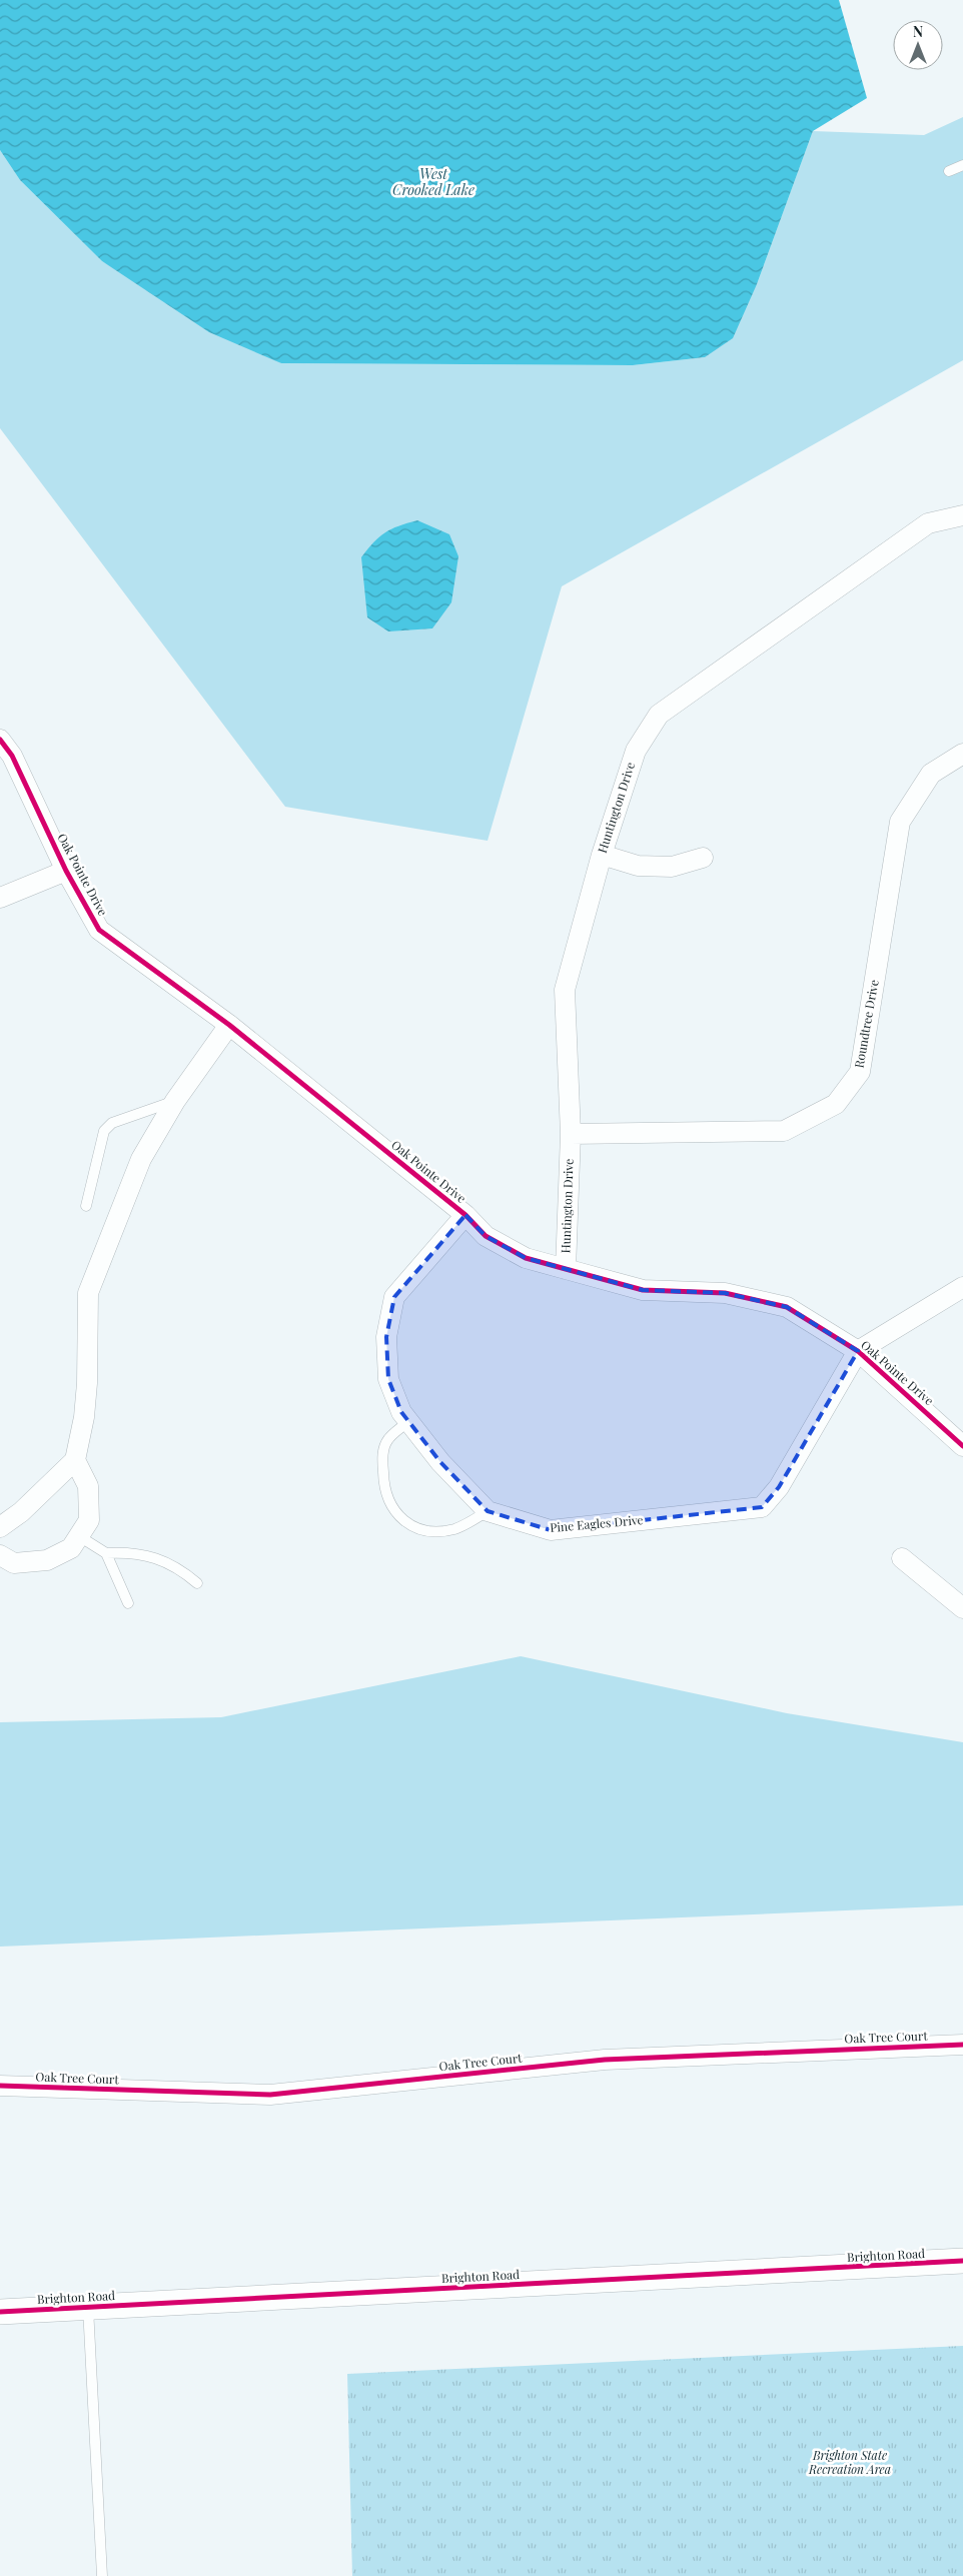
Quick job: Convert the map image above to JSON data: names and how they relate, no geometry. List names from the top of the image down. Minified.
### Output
{"streets":{"street":["Huntington Drive","Oak Pointe Drive","Roundtree Drive","Pine Eagles Drive","Oak Tree Court","Brighton Road"]},"crossings":[["Huntington Drive","Oak Pointe Drive"],["Huntington Drive","Roundtree Drive"],["Oak Pointe Drive","Pine Eagles Drive"]],"water":["West Crooked Lake"],"parks":["Brighton State Recreation Area"],"north":"top"}
